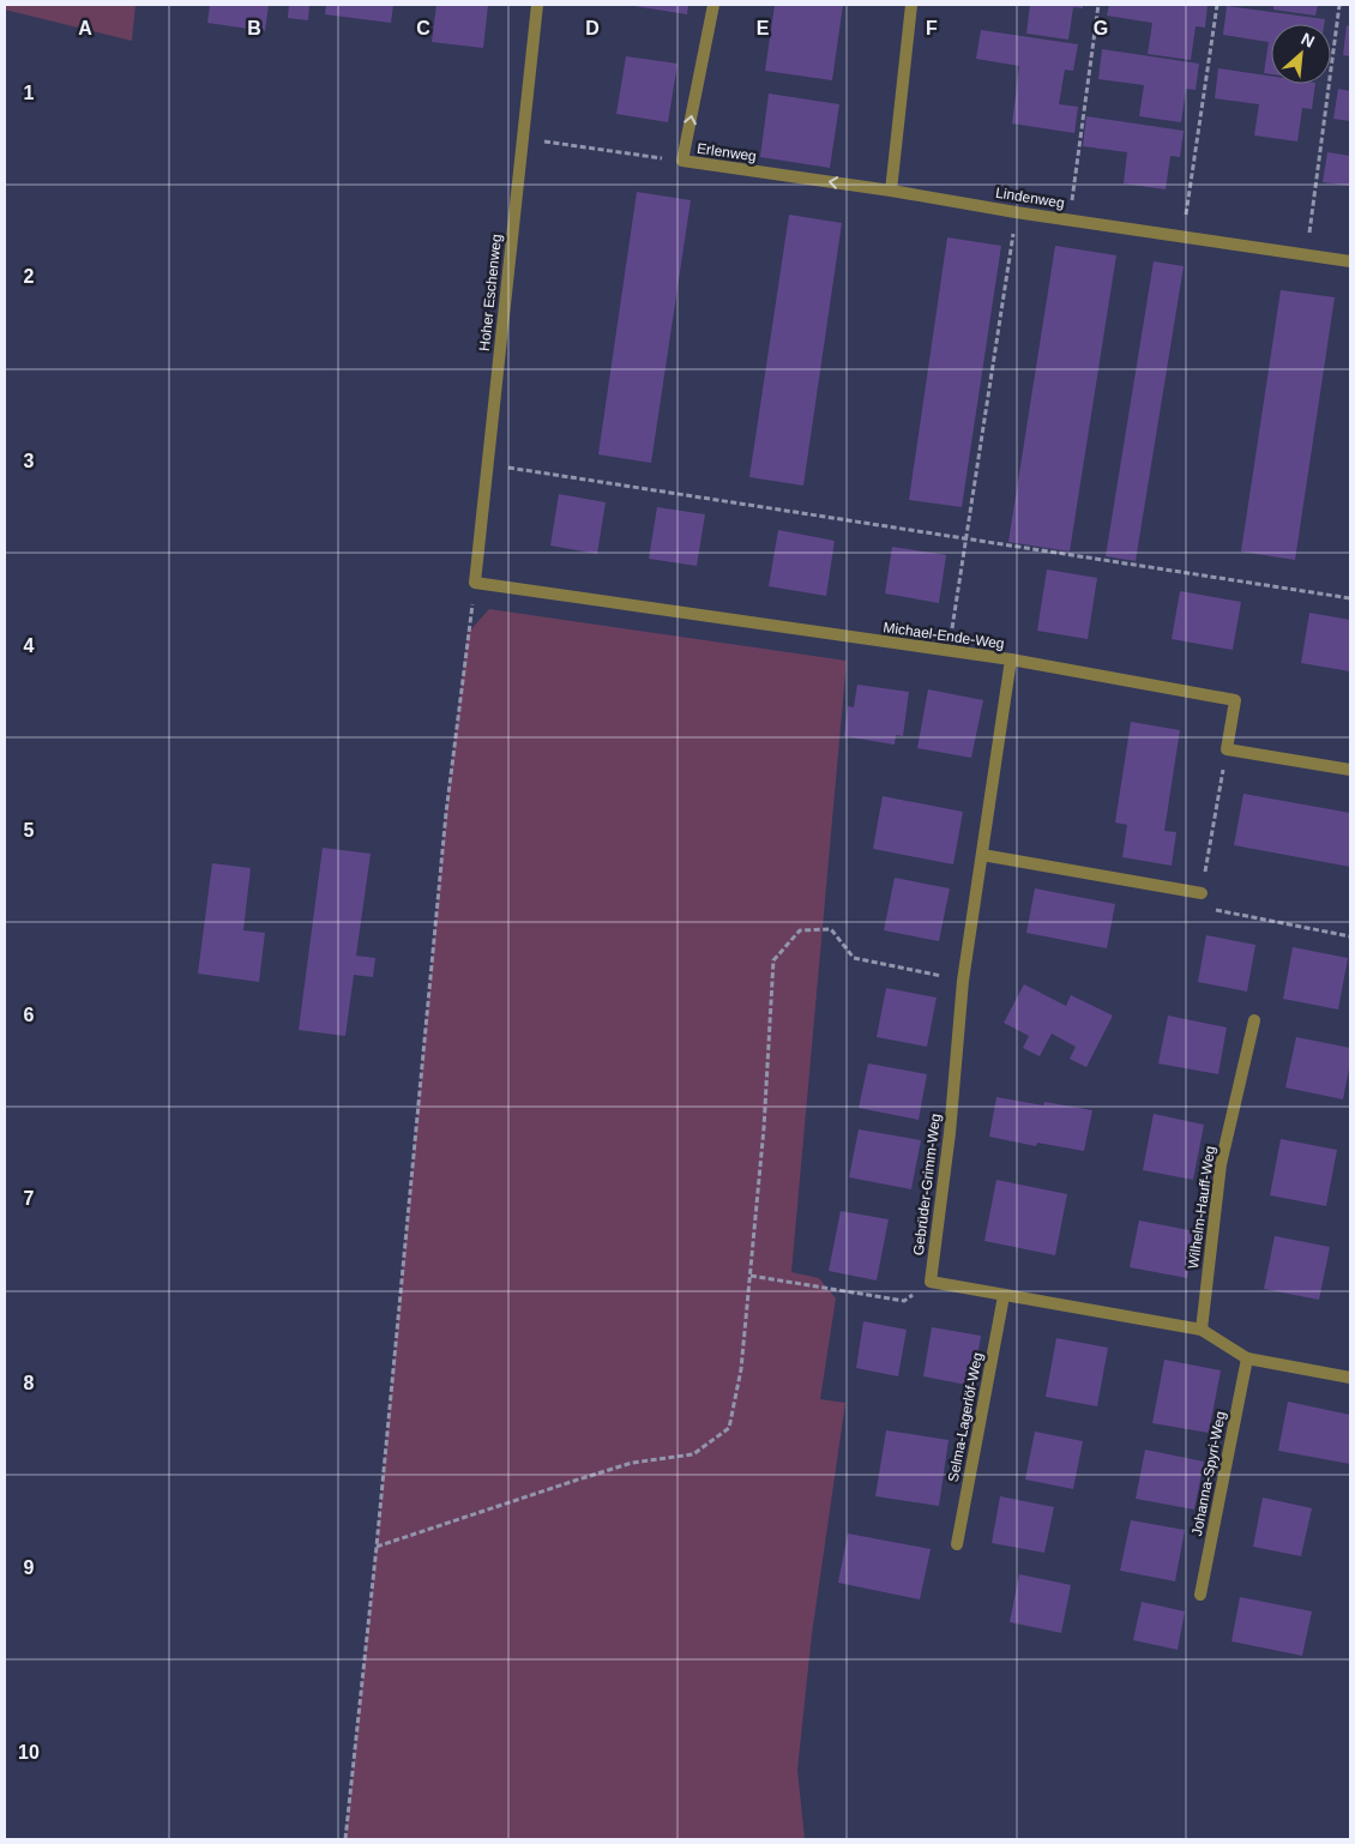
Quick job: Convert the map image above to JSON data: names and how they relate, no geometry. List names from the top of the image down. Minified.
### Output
{"streets":{"street":["Erlenweg","Lindenweg","Hoher Eschenweg","Michael-Ende-Weg","Gebrüder-Grimm-Weg","Wilhelm-Hauff-Weg","Selma-Lagerlöf-Weg","Johanna-Spyri-Weg"]},"crossings":[["Erlenweg","Lindenweg"],["Hoher Eschenweg","Michael-Ende-Weg"],["Michael-Ende-Weg","Gebrüder-Grimm-Weg"]],"north":"top right","grid":{"columns":["A","B","C","D","E","F","G"],"rows":["1","2","3","4","5","6","7","8","9","10"]}}
